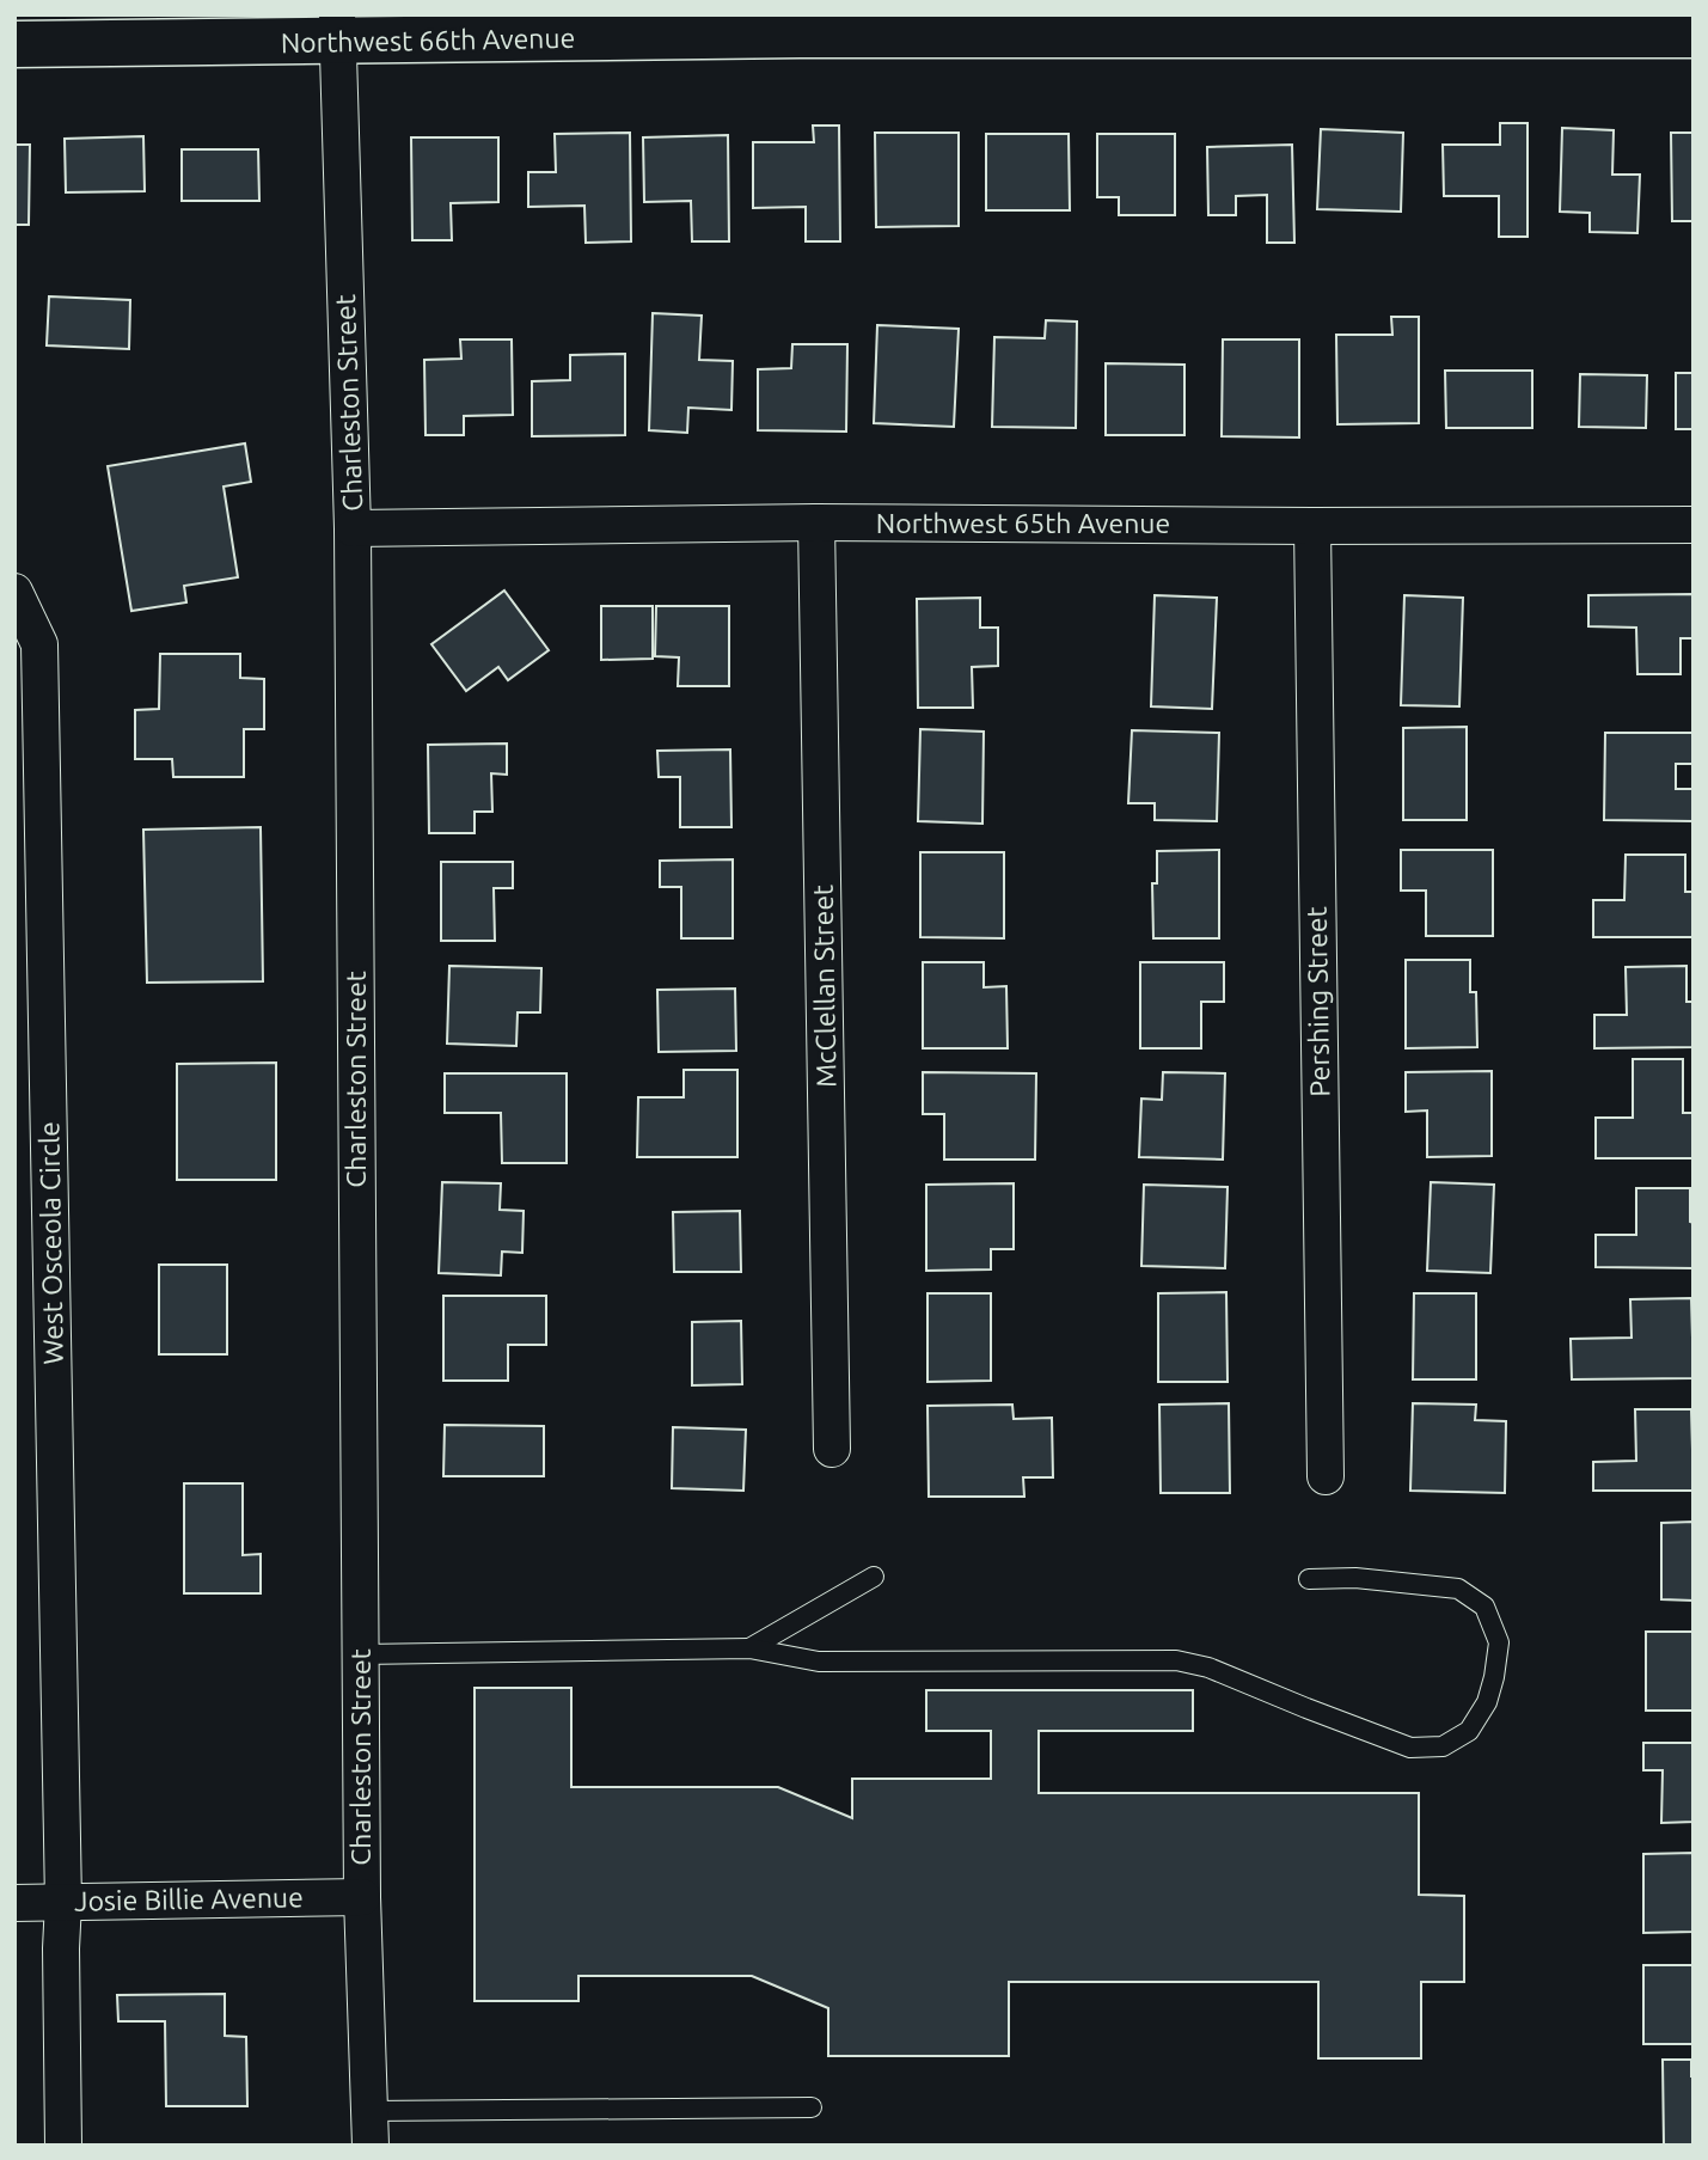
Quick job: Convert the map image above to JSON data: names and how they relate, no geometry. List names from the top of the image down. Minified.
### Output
{"streets":{"street":["Northwest 66th Avenue","Charleston Street","Northwest 65th Avenue","McClellan Street","Pershing Street","West Osceola Circle","Josie Billie Avenue"]},"crossings":[["Northwest 66th Avenue","Charleston Street"],["Charleston Street","Northwest 65th Avenue"],["Charleston Street","Josie Billie Avenue"],["Northwest 65th Avenue","McClellan Street"],["Northwest 65th Avenue","Pershing Street"],["West Osceola Circle","Josie Billie Avenue"]]}
